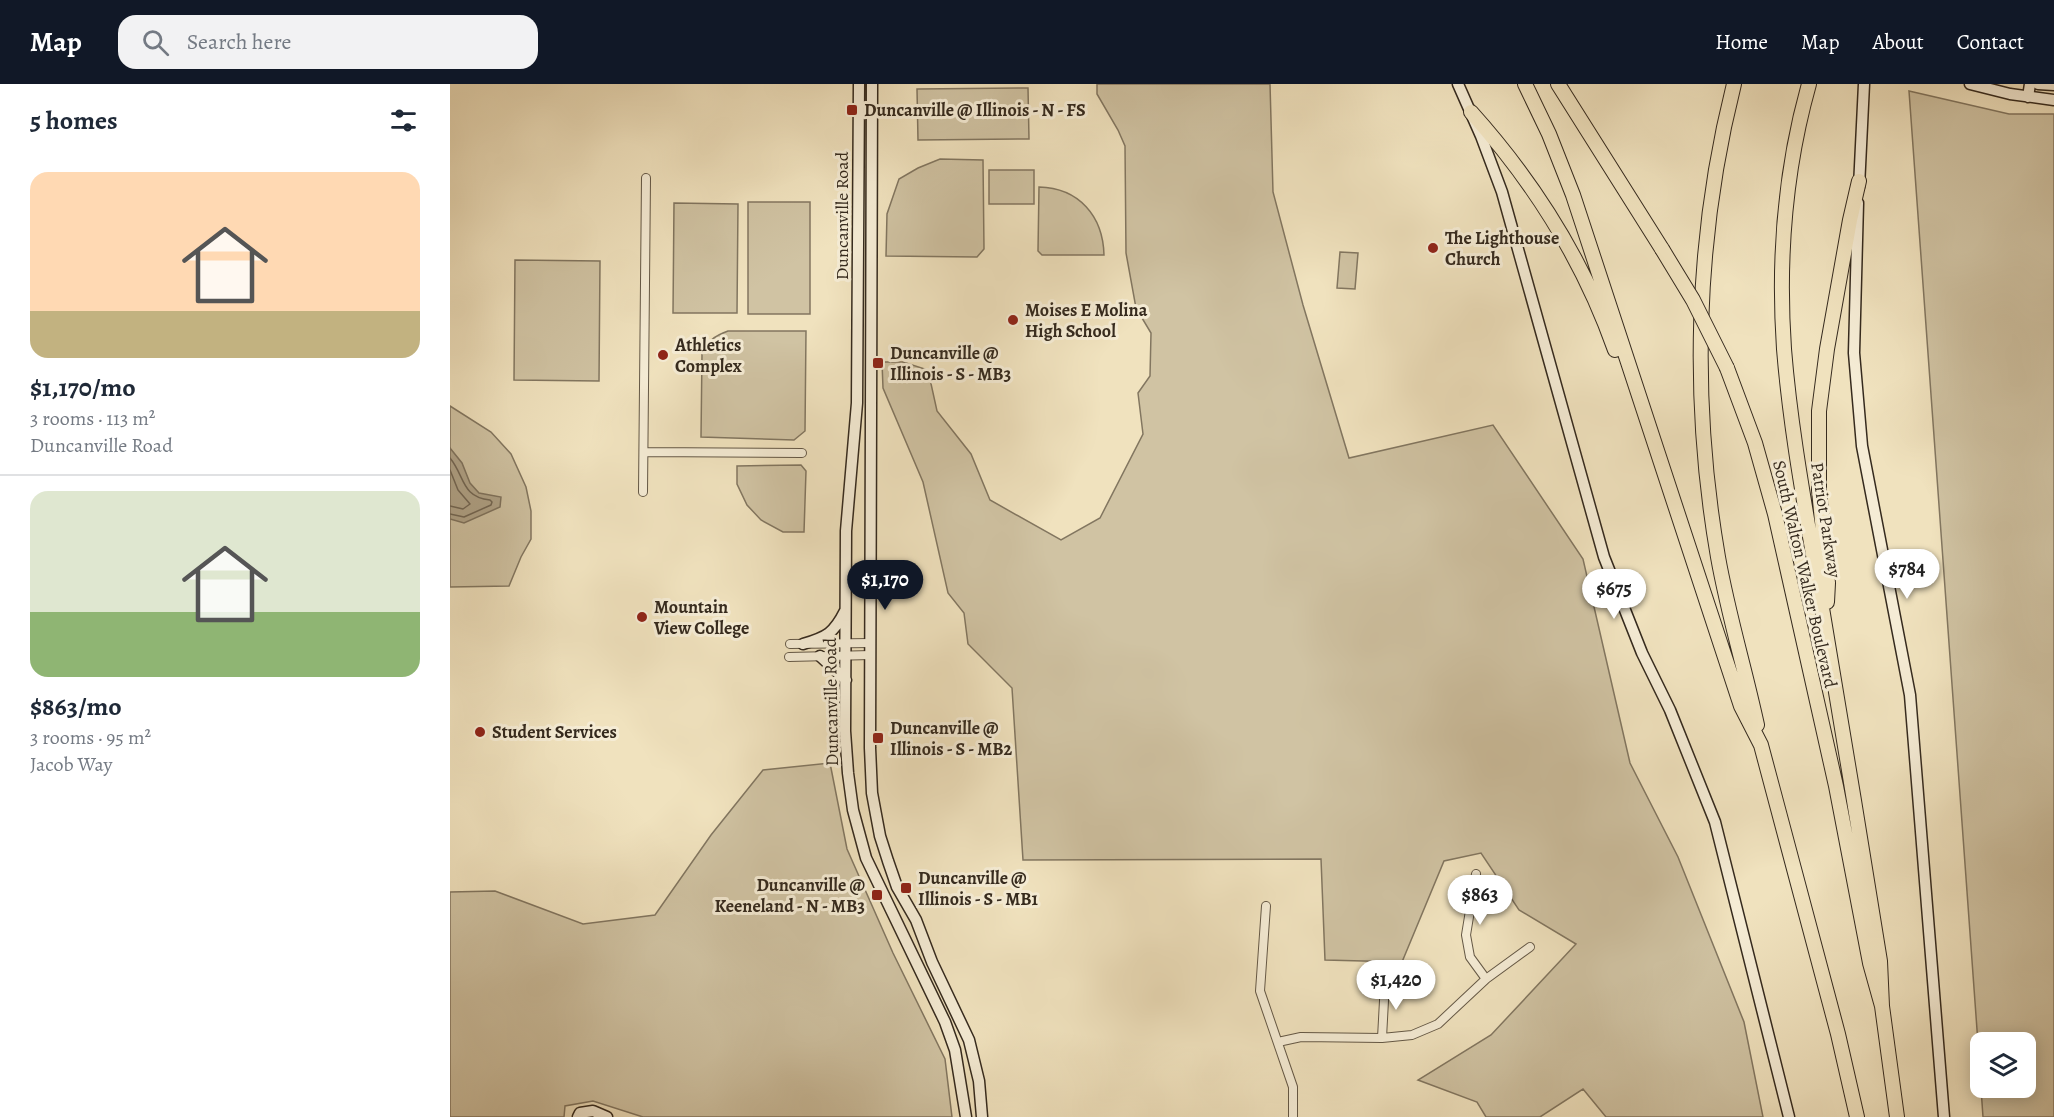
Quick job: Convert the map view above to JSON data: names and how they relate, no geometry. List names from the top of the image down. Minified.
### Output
{"streets":{"highway":["Patriot Parkway","South Walton Walker Boulevard"],"main road":["Duncanville Road"]},"crossings":[["Patriot Parkway","South Walton Walker Boulevard"]],"places":{"transit":["Duncanville @ Illinois - N - FS","Duncanville @ Illinois - S - MB3","Duncanville @ Illinois - S - MB2","Duncanville @ Illinois - S - MB1","Duncanville @ Keeneland - N - MB3"],"other":["The Lighthouse Church","Moises E Molina High School","Athletics Complex","Mountain View College","Student Services"]},"page":{"header":"Map","search":"Search here","nav":["Home","Map","About","Contact"],"heading":"5 homes","list":[{"name":"$1,170/mo","note":"3 rooms · 113 m² · Duncanville Road"},{"name":"$863/mo","note":"3 rooms · 95 m² · Jacob Way"}],"price":["$784","$1,170","$675","$863","$1,420"]}}
